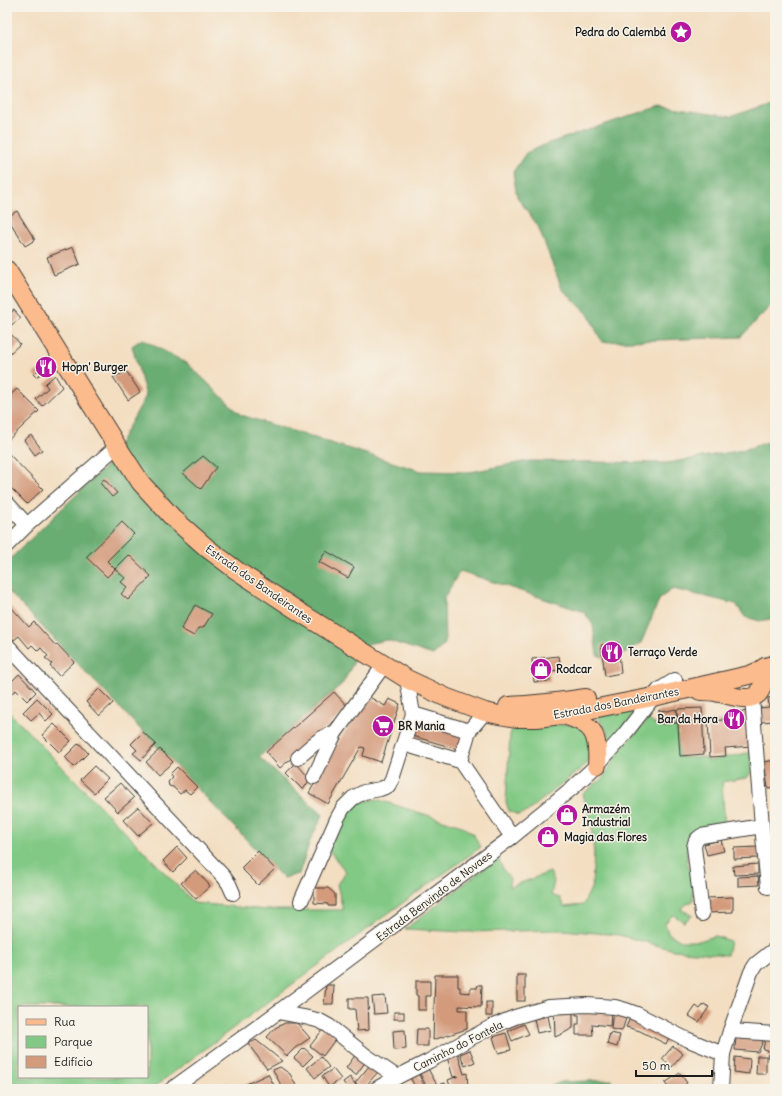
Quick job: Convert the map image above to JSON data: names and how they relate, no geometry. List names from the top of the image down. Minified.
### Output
{"streets":{"main road":["Estrada dos Bandeirantes"],"street":["Estrada Benvindo de Novaes","Caminho do Fontela"]},"crossings":[["Estrada dos Bandeirantes","Estrada Benvindo de Novaes"]],"places":{"place":["Pedra do Calembá"],"restaurant":["Hopn' Burger","Terraço Verde","Bar da Hora"],"shop":["Rodcar","Armazém Industrial","Magia das Flores"],"supermarket":["BR Mania"]},"legend":["Rua","Parque","Edifício"],"scale_bar":"50 m"}
